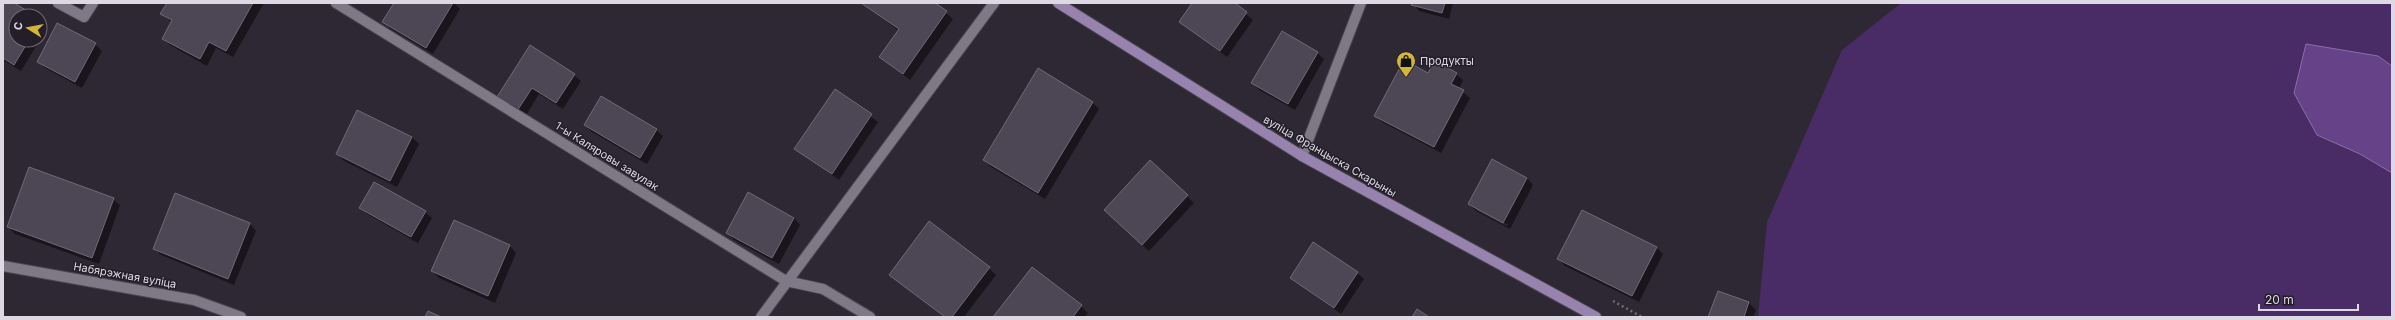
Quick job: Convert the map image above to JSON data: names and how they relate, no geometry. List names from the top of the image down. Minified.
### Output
{"streets":{"main road":["вуліца Францыска Скарыны"],"street":["1-ы Каляровы завулак","Набярэжная вуліца"]},"places":{"shop":["Продукты"]},"scale_bar":"20 m","north":"left"}
